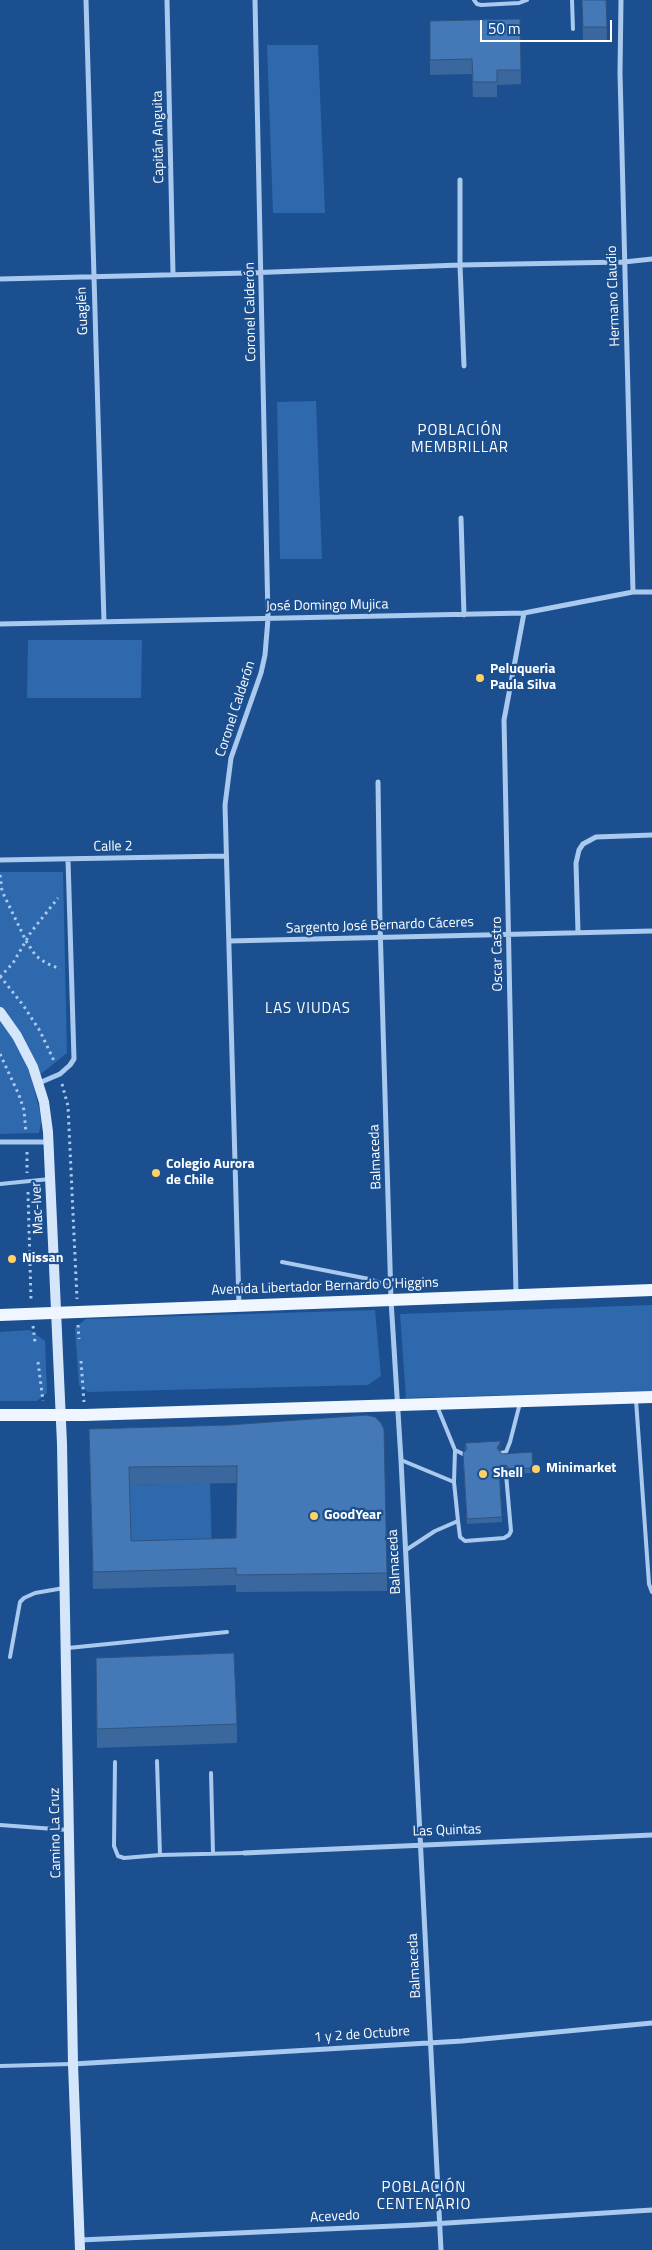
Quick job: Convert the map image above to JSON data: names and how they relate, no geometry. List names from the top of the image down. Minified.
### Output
{"streets":{"main road":["Avenida Libertador Bernardo O'Higgins"],"street":["Capitán Anguita","Hermano Claudio","Guaglén","Coronel Calderón","José Domingo Mujica","Calle 2","Sargento José Bernardo Cáceres","Oscar Castro","Balmaceda","Mac-Iver","Las Quintas","Camino La Cruz","1 y 2 de Octubre","Acevedo"]},"crossings":[["Hermano Claudio","José Domingo Mujica"],["Guaglén","José Domingo Mujica"],["Coronel Calderón","José Domingo Mujica"],["Coronel Calderón","Calle 2"],["Coronel Calderón","Sargento José Bernardo Cáceres"],["Coronel Calderón","Avenida Libertador Bernardo O'Higgins"],["José Domingo Mujica","Oscar Castro"],["Sargento José Bernardo Cáceres","Oscar Castro"],["Sargento José Bernardo Cáceres","Balmaceda"],["Oscar Castro","Avenida Libertador Bernardo O'Higgins"],["Balmaceda","Avenida Libertador Bernardo O'Higgins"],["Balmaceda","Las Quintas"],["Balmaceda","1 y 2 de Octubre"],["Balmaceda","Acevedo"],["Mac-Iver","Avenida Libertador Bernardo O'Higgins"],["Mac-Iver","Camino La Cruz"],["Camino La Cruz","1 y 2 de Octubre"],["Camino La Cruz","Acevedo"]],"districts":["POBLACIÓN MEMBRILLAR","LAS VIUDAS","POBLACIÓN CENTENARIO"],"places":["Peluqueria Paula Silva","Colegio Aurora de Chile","Nissan","Minimarket","Shell","GoodYear"],"scale_bar":"50 m"}
